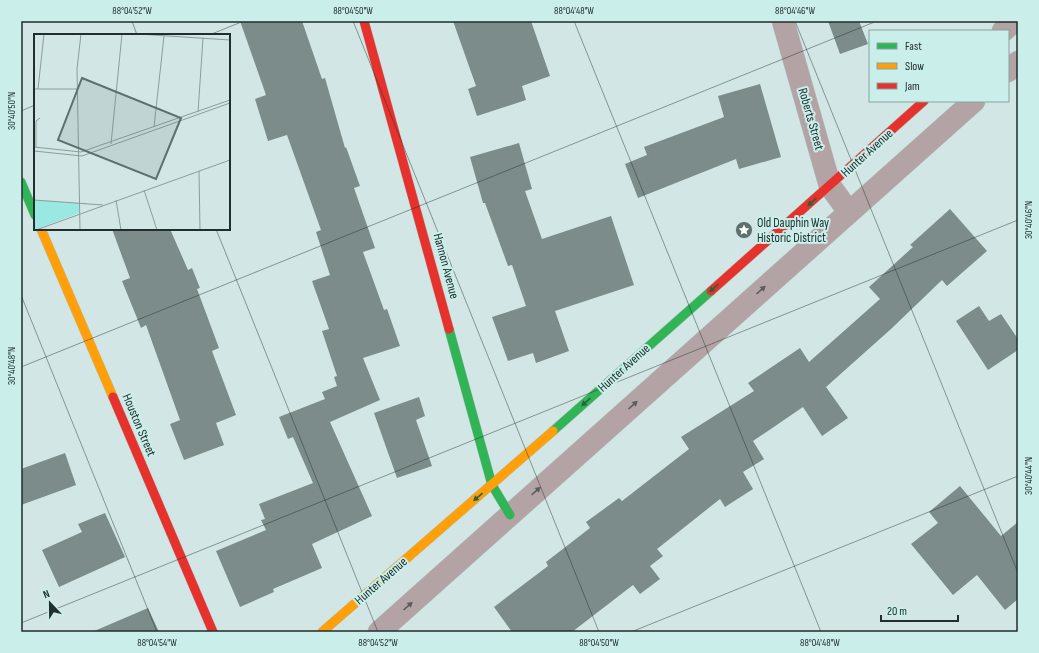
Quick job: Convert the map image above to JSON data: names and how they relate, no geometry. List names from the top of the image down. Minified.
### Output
{"streets":{"street":["Roberts Street","Hunter Avenue","Hannon Avenue","Houston Street"]},"crossings":[["Roberts Street","Hunter Avenue"],["Hunter Avenue","Hannon Avenue"]],"places":{"place":["Old Dauphin Way Historic District"]},"legend":["Fast","Slow","Jam"],"scale_bar":"20 m","north":"top","coordinates":["88°04'52\"W","88°04'50\"W","88°04'48\"W","88°04'46\"W","30°40'50\"N","30°40'46\"N","30°40'48\"N","30°40'44\"N","88°04'54\"W"]}
